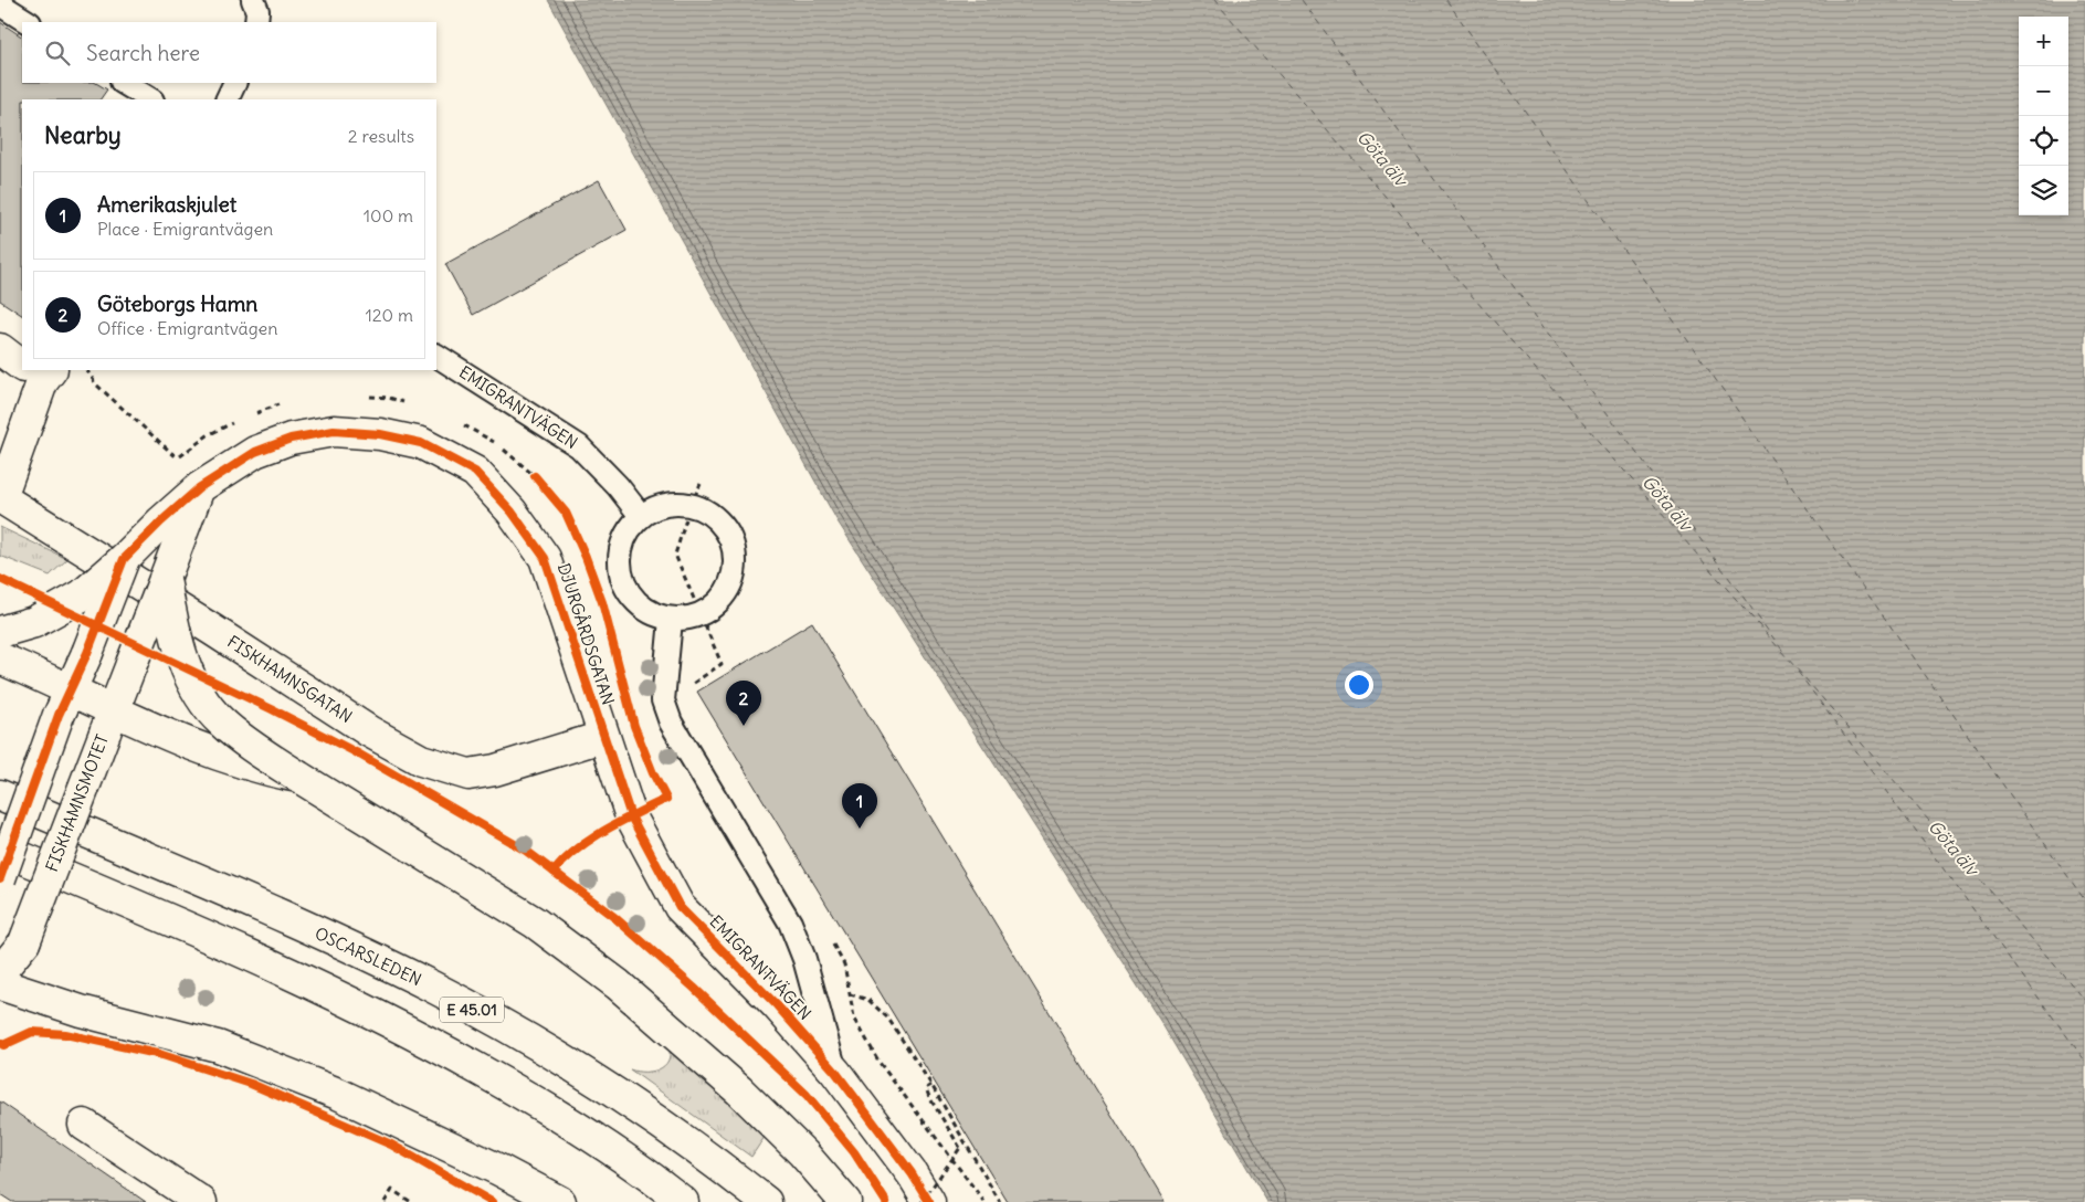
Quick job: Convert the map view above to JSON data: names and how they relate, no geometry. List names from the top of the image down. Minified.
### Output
{"streets":{"main road":["EMIGRANTVÄGEN","DJURGÅRDSGATAN","FISKHAMNSGATAN","FISKHAMNSMOTET","OSCARSLEDEN","E 45.01"]},"crossings":[["EMIGRANTVÄGEN","DJURGÅRDSGATAN"],["EMIGRANTVÄGEN","FISKHAMNSGATAN"],["DJURGÅRDSGATAN","FISKHAMNSGATAN"]],"water":["Göta älv"],"page":{"map_buttons":["+","−"],"search":"Search here","heading":["Nearby","2 results"],"list":[{"mark":"1","name":"Amerikaskjulet","note":"Place · Emigrantvägen","value":"100 m"},{"mark":"2","name":"Göteborgs Hamn","note":"Office · Emigrantvägen","value":"120 m"}],"pins":["2","1"]}}
